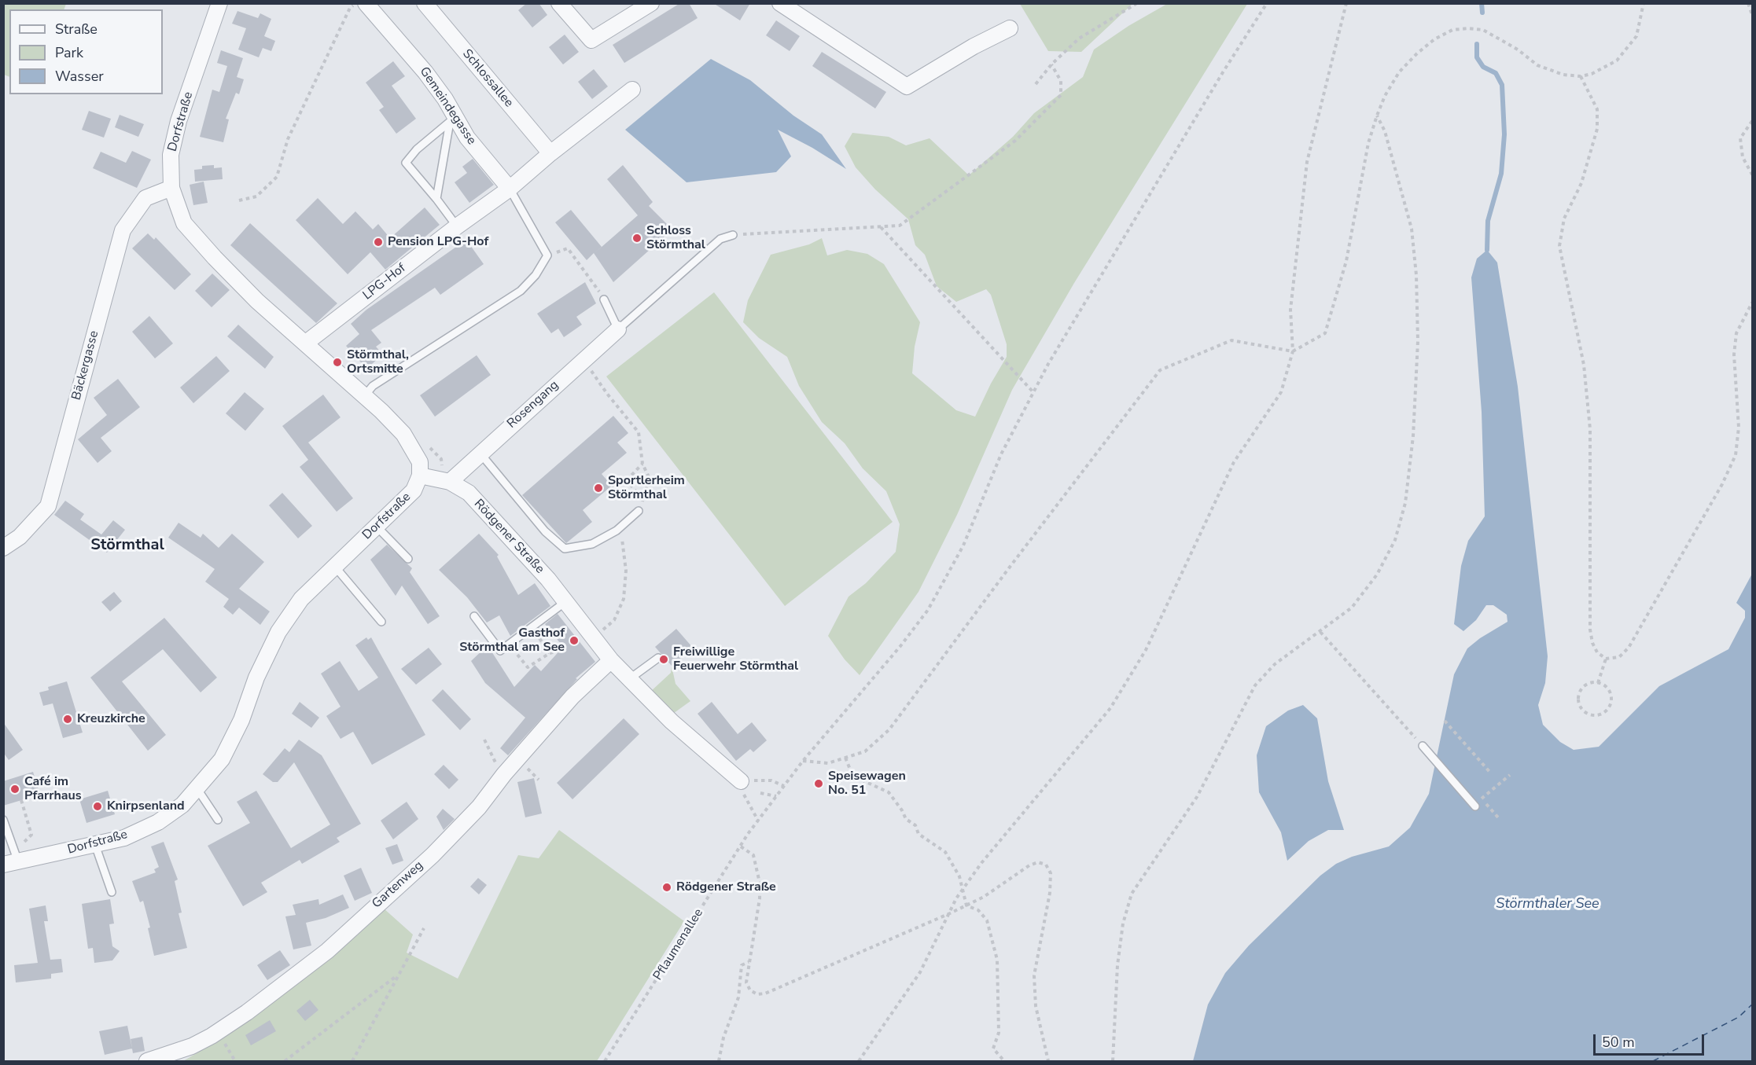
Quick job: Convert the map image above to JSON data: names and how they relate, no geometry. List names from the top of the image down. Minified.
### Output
{"streets":{"street":["Schlossallee","Gemeindegasse","Dorfstraße","LPG-Hof","Bäckergasse","Rosengang","Rödgener Straße","Gartenweg"],"path":["Pflaumenallee"]},"crossings":[["Schlossallee","LPG-Hof"],["Gemeindegasse","LPG-Hof"],["Dorfstraße","LPG-Hof"],["Dorfstraße","Bäckergasse"],["Dorfstraße","Rödgener Straße"],["Rosengang","Rödgener Straße"],["Rödgener Straße","Gartenweg"]],"districts":["Störmthal"],"water":["Störmthaler See"],"places":["Schloss Störmthal","Pension LPG-Hof","Störmthal, Ortsmitte","Sportlerheim Störmthal","Gasthof Störmthal am See","Freiwillige Feuerwehr Störmthal","Kreuzkirche","Speisewagen No. 51","Café im Pfarrhaus","Knirpsenland","Rödgener Straße"],"legend":["Straße","Park","Wasser"],"scale_bar":"50 m"}
